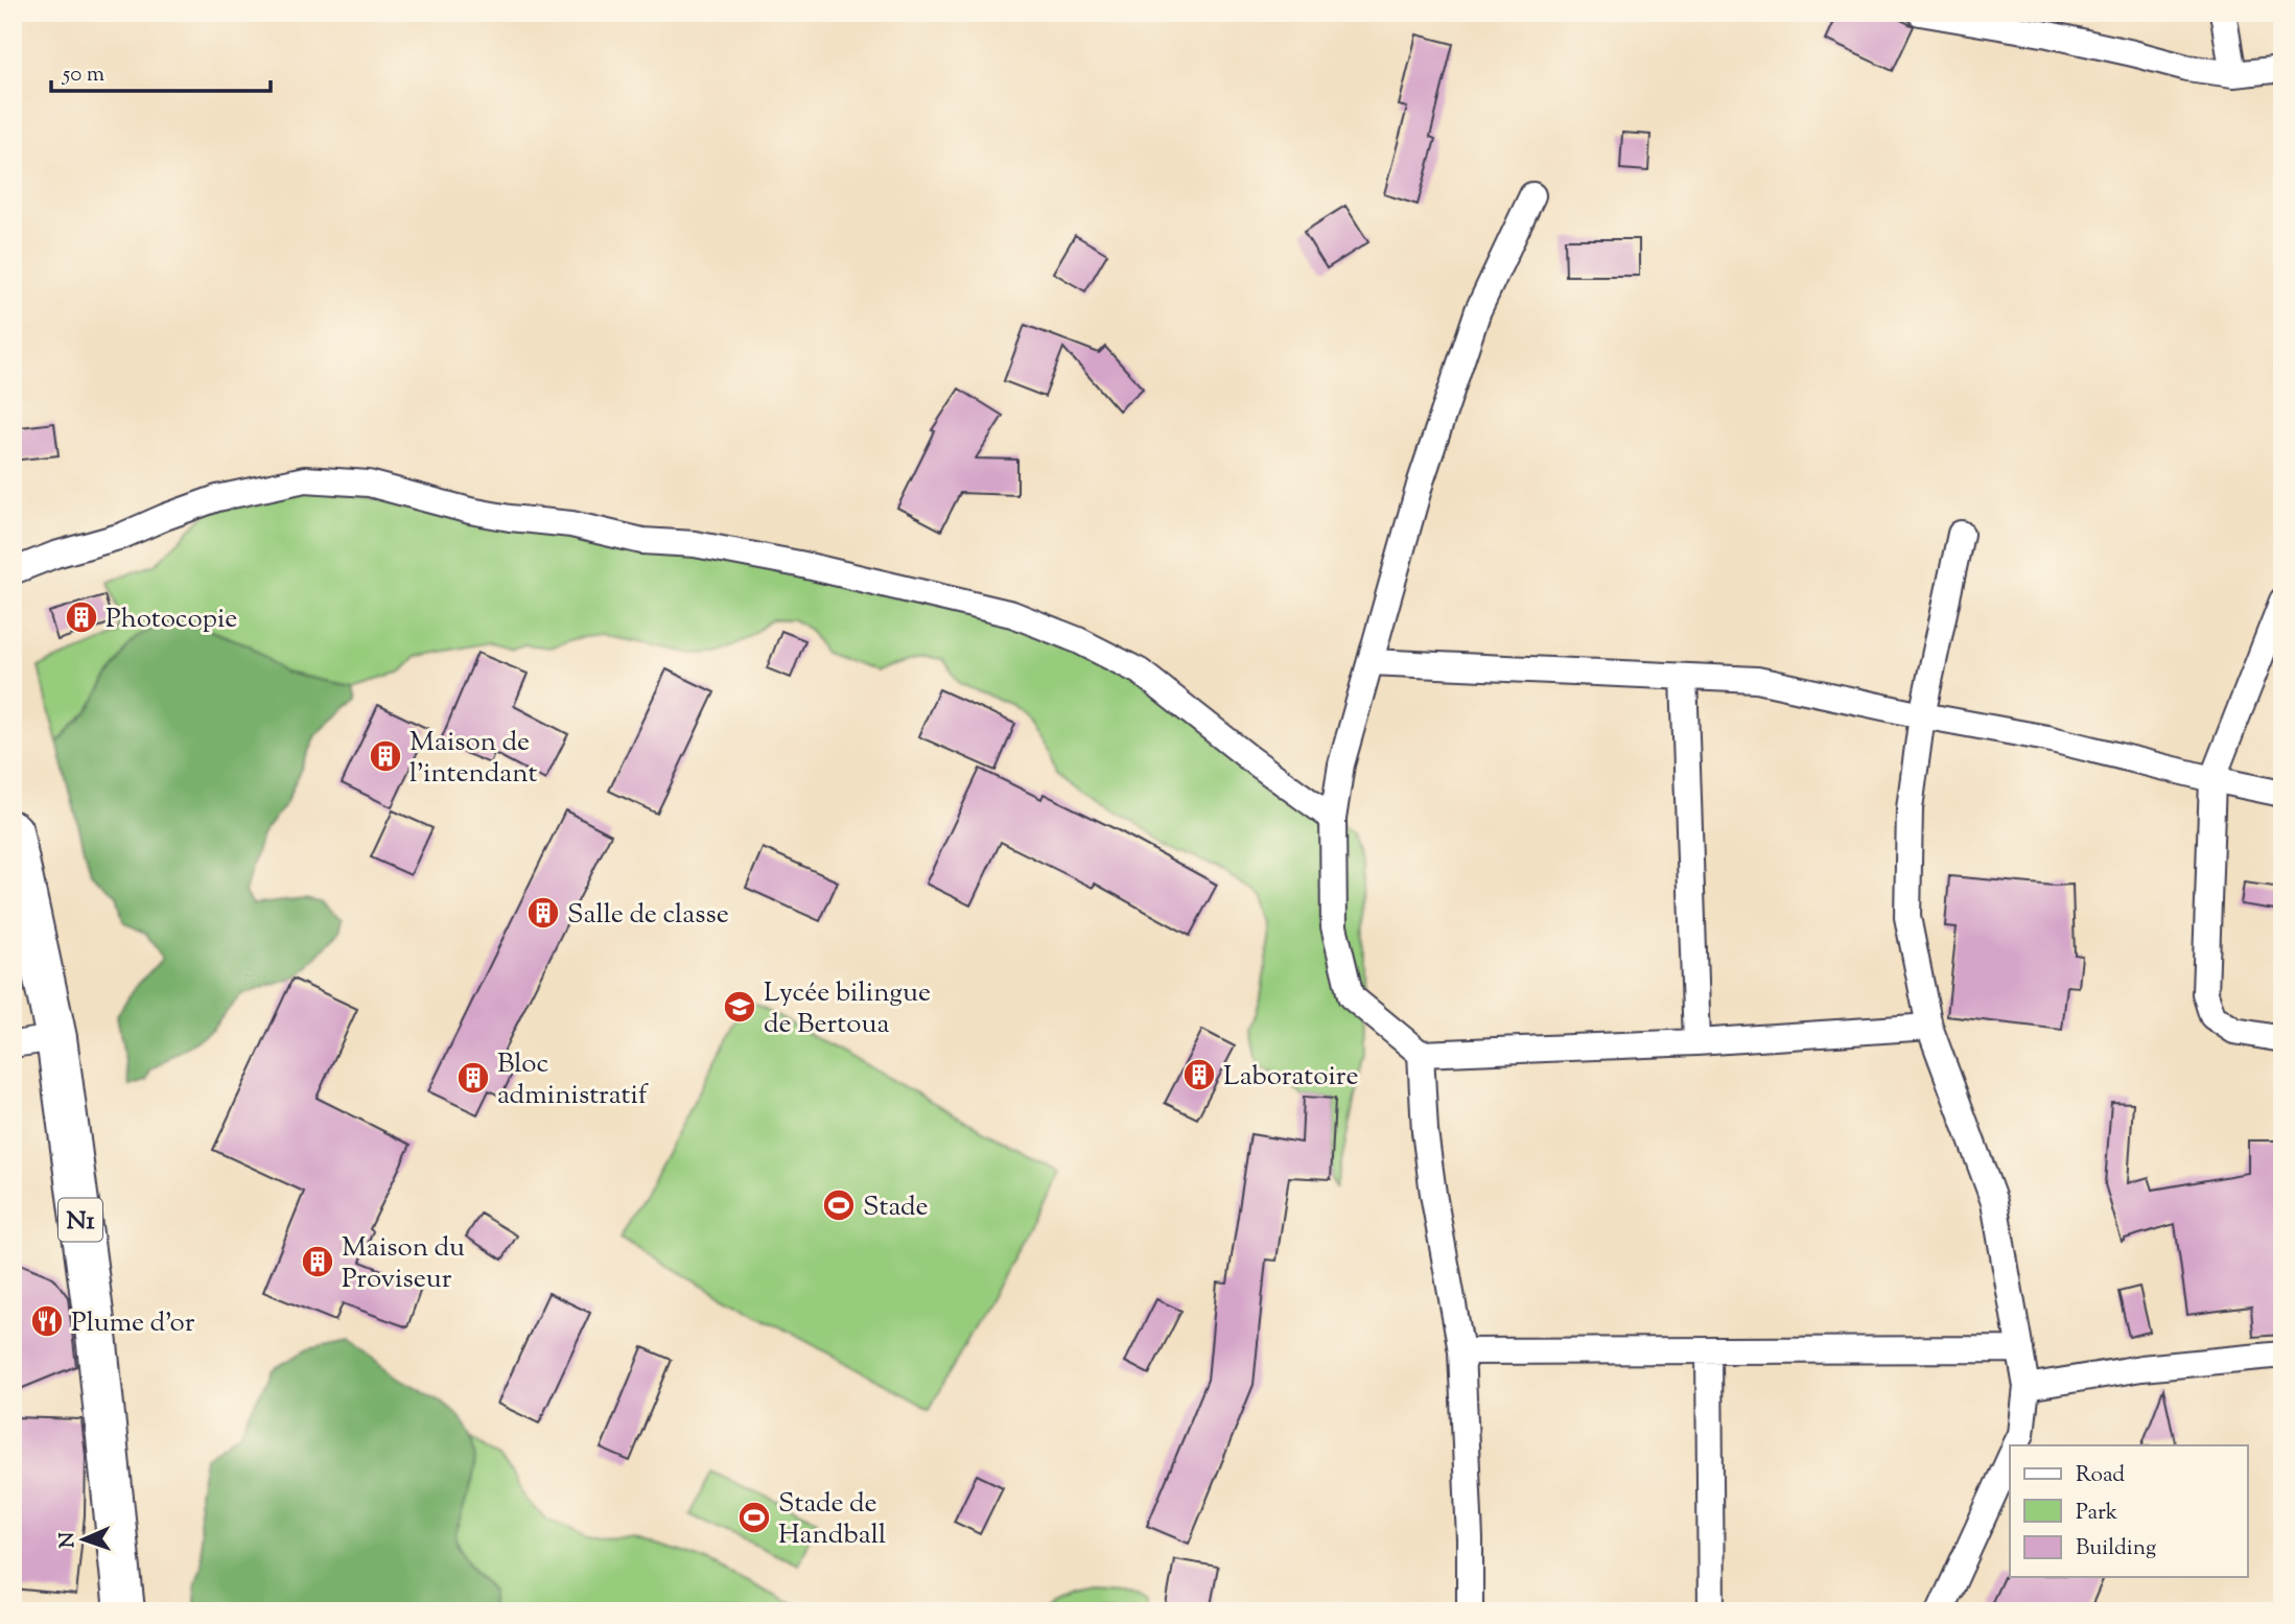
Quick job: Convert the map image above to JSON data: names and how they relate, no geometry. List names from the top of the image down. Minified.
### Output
{"streets":{"highway":["N1"]},"places":{"building":["Photocopie","Maison de l'intendant","Salle de classe","Laboratoire","Bloc administratif","Maison du Proviseur"],"school or university":["Lycée bilingue de Bertoua"],"sports":["Stade","Stade de Handball"],"restaurant":["Plume d'or"]},"legend":["Road","Park","Building"],"scale_bar":"50 m","north":"left"}
